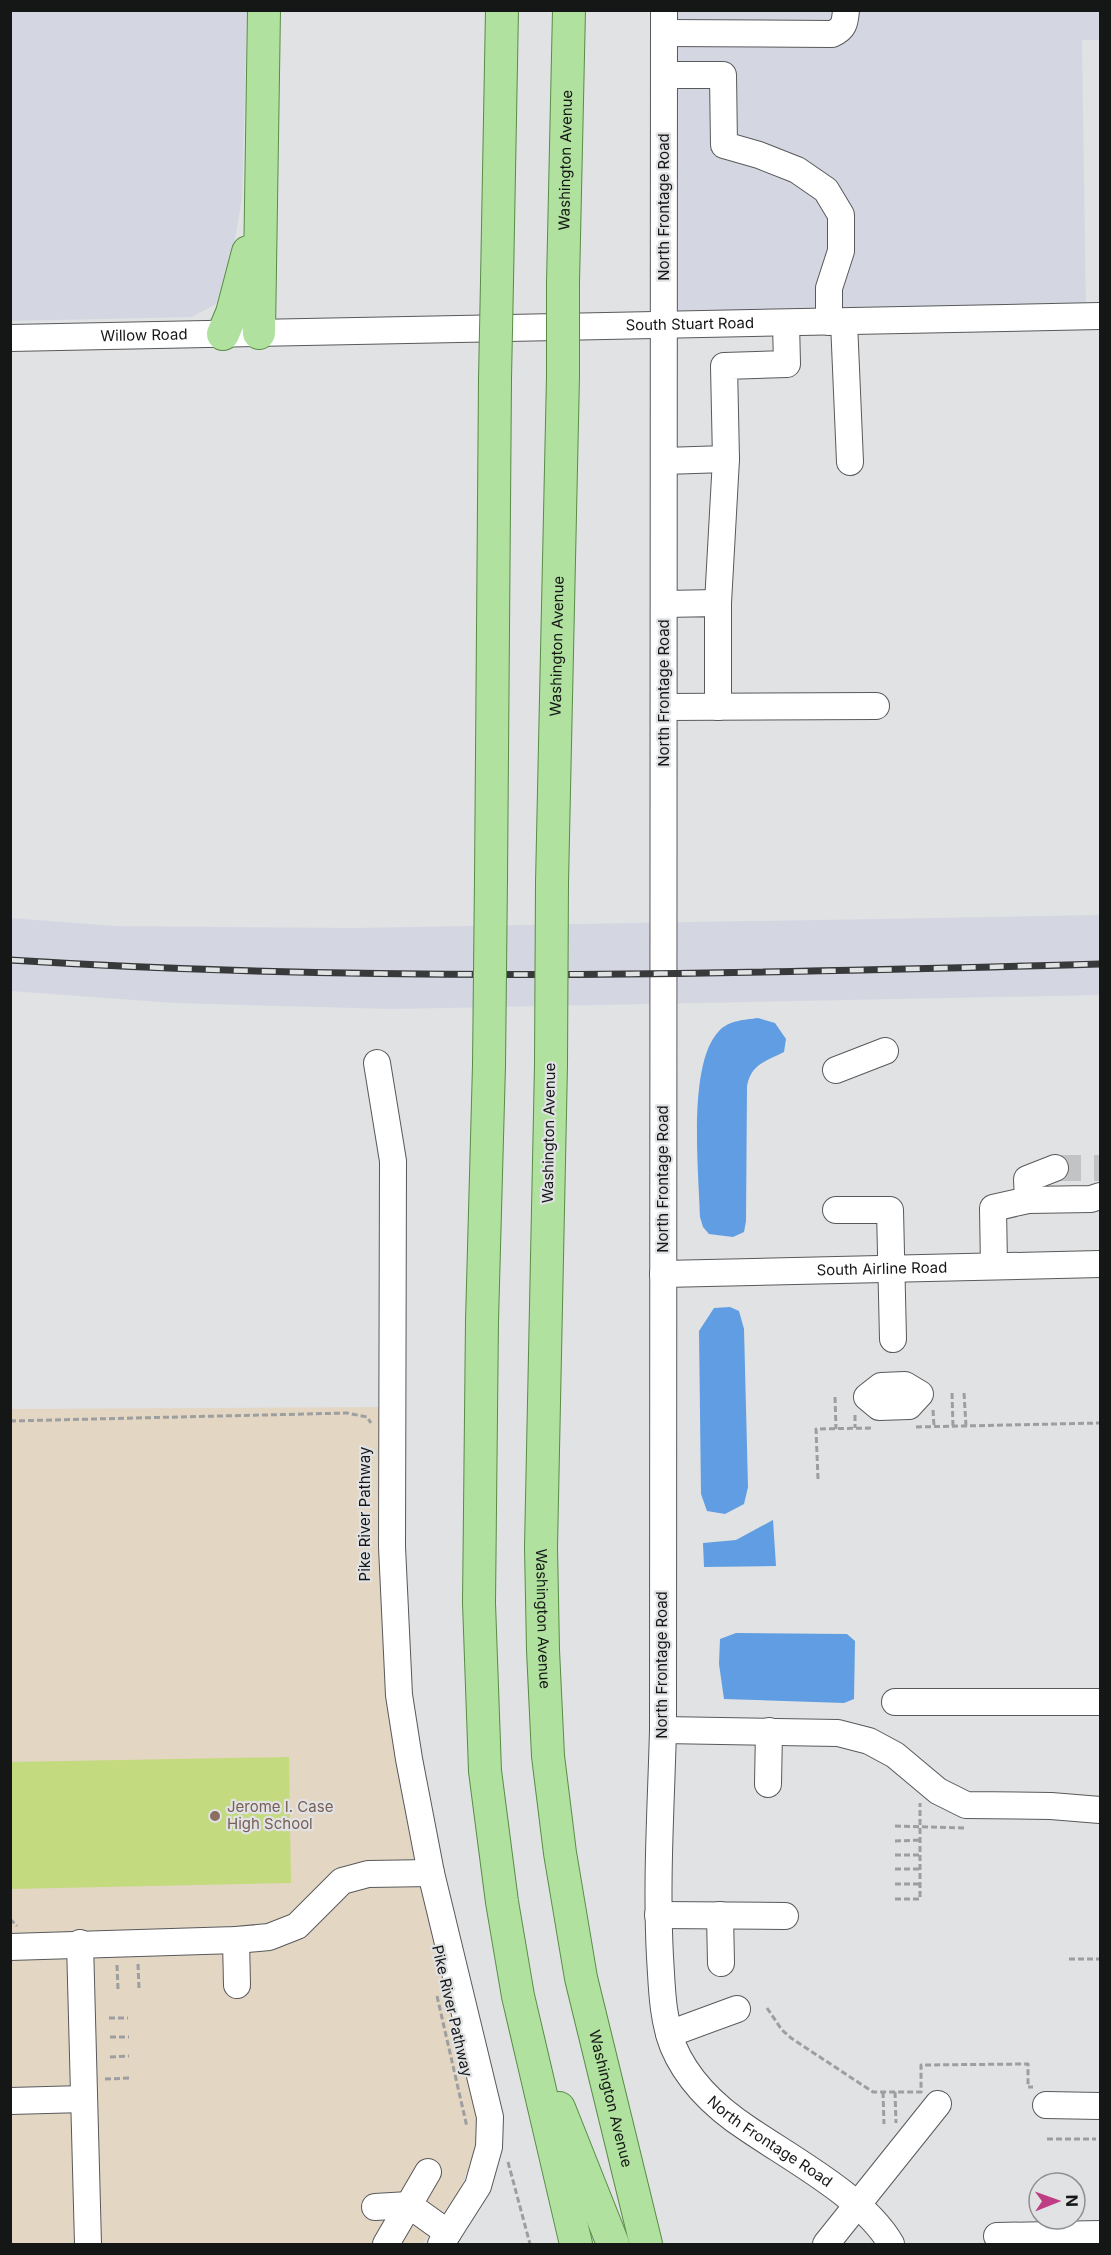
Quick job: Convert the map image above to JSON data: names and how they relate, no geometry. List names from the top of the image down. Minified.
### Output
{"streets":{"main road":["Washington Avenue"],"street":["North Frontage Road","South Stuart Road","Willow Road","South Airline Road"],"path":["Pike River Pathway"]},"crossings":[["North Frontage Road","South Stuart Road"],["North Frontage Road","South Airline Road"],["South Stuart Road","Willow Road"]],"places":["Jerome I. Case High School"],"north":"right"}
